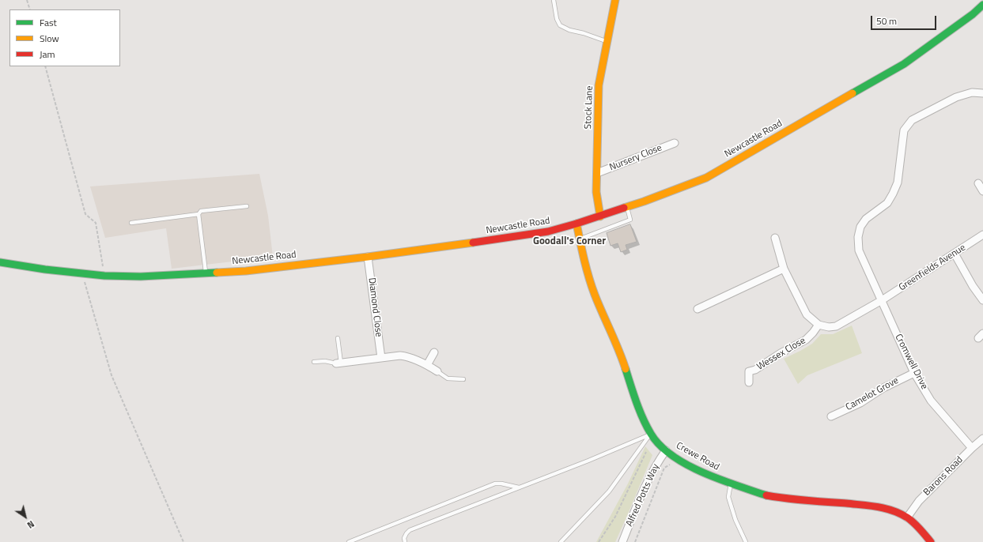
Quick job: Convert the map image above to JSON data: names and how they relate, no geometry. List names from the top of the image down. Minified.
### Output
{"streets":{"street":["Stock Lane","Newcastle Road","Nursery Close","Greenfields Avenue","Diamond Close","Wessex Close","Cromwell Drive","Camelot Grove","Crewe Road","Barons Road","Alfred Potts Way"]},"crossings":[["Stock Lane","Newcastle Road"],["Stock Lane","Nursery Close"],["Newcastle Road","Diamond Close"],["Newcastle Road","Crewe Road"],["Greenfields Avenue","Cromwell Drive"],["Cromwell Drive","Camelot Grove"],["Cromwell Drive","Barons Road"],["Crewe Road","Barons Road"],["Crewe Road","Alfred Potts Way"]],"districts":["Goodall's Corner"],"legend":["Fast","Slow","Jam"],"scale_bar":"50 m","north":"bottom right"}
